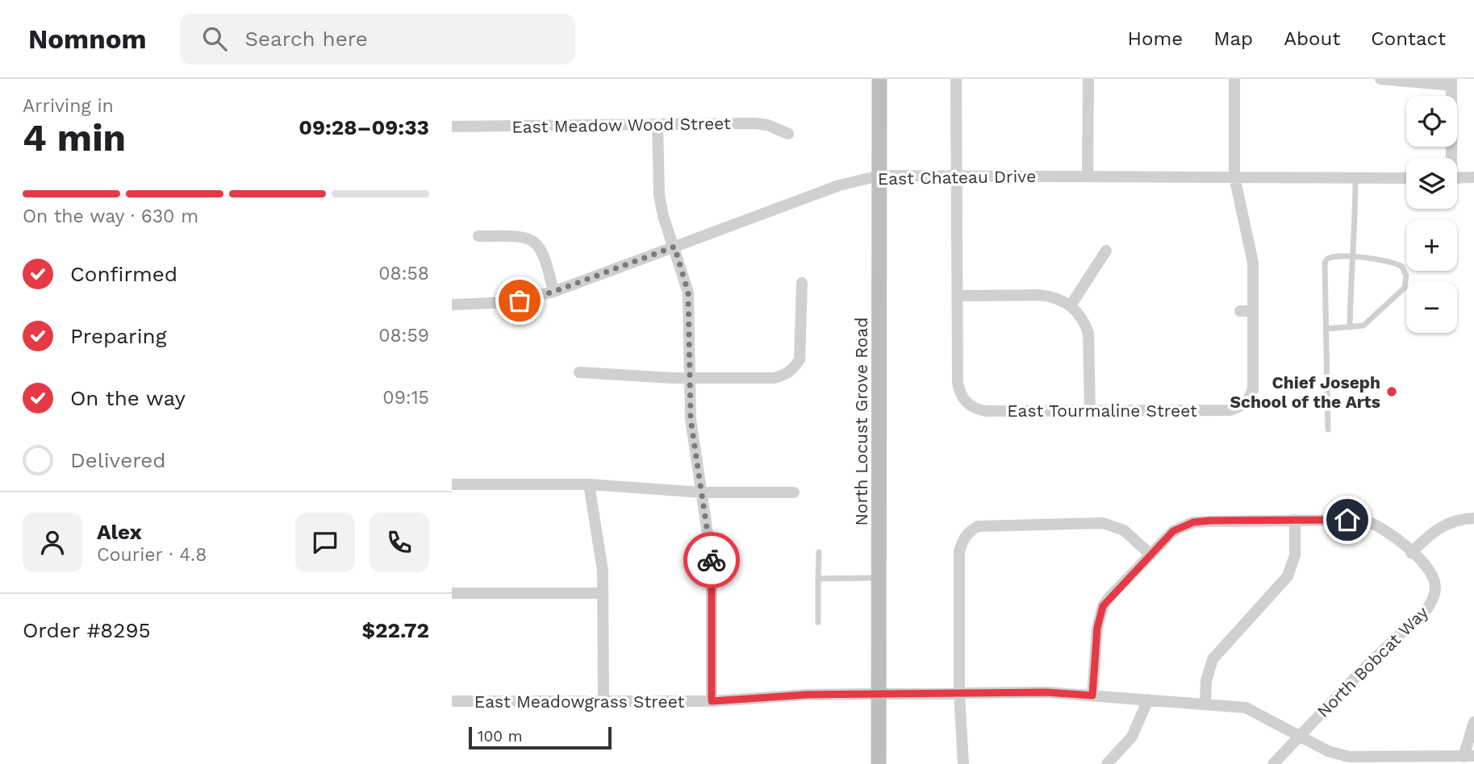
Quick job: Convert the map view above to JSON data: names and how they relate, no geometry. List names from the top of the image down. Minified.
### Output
{"streets":{"main road":["North Locust Grove Road"],"street":["East Meadow Wood Street","East Chateau Drive","East Tourmaline Street","North Bobcat Way","East Meadowgrass Street"]},"crossings":[["East Chateau Drive","North Locust Grove Road"],["North Locust Grove Road","East Meadowgrass Street"],["North Bobcat Way","East Meadowgrass Street"]],"places":["Chief Joseph School of the Arts"],"scale_bar":"100 m","page":{"header":"Nomnom","search":"Search here","nav":["Home","Map","About","Contact"],"heading":["4 min","Arriving in","09:28–09:33"],"panel":["Alex","Courier · 4.8","Order #8295","$22.72"],"map_buttons":["+","−"],"bar":"On the way · 630 m","list":[["Confirmed","08:58"],["Preparing","08:59"],["On the way","09:15"],"Delivered"],"scale":"100 m"}}
